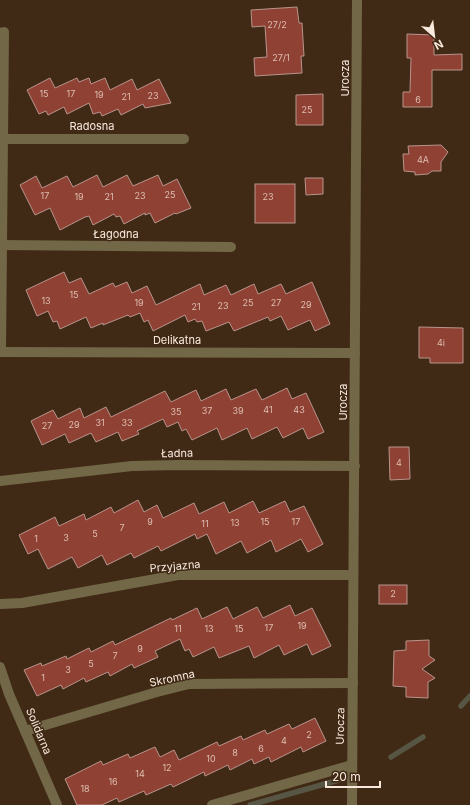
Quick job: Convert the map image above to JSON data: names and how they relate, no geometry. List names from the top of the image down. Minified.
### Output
{"streets":{"street":["Urocza","Radosna","Łagodna","Delikatna","Ładna","Przyjazna","Skromna","Solidarna"]},"crossings":[["Urocza","Delikatna"],["Urocza","Ładna"],["Urocza","Przyjazna"],["Urocza","Skromna"],["Skromna","Solidarna"]],"house_numbers":["27/2","27/1","15","17","19","23","21","6","25","4A","25","17","23","19","21","23","15","13","19","25","27","29","23","21","4i","41","43","37","39","35","31","33","29","27","4","9","15","17","13","11","7","5","3","1","2","19","17","11","13","15","9","7","5","3","1","2","4","6","8","10","12","14","16","18"],"scale_bar":"20 m","north":"bottom right"}
